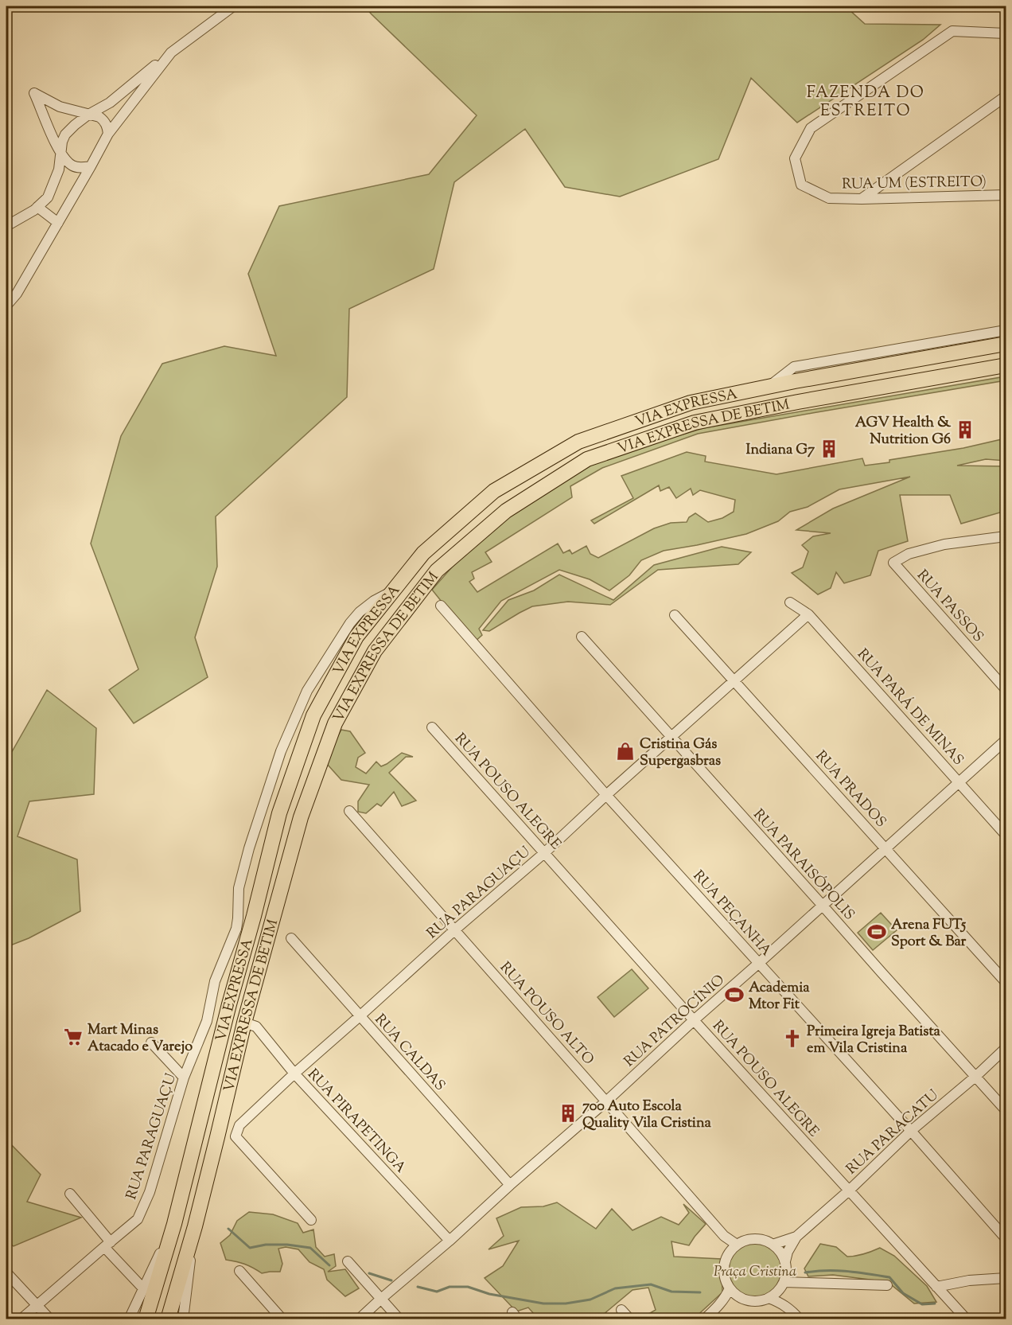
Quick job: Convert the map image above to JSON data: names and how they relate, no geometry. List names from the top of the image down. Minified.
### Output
{"streets":{"highway":["VIA EXPRESSA","VIA EXPRESSA DE BETIM"],"street":["RUA UM (ESTREITO)","RUA PASSOS","RUA PARÁ DE MINAS","RUA PRADOS","RUA POUSO ALEGRE","RUA PARAISÓPOLIS","RUA PARAGUAÇU","RUA PEÇANHA","RUA POUSO ALTO","RUA PATROCÍNIO","RUA CALDAS","RUA PIRAPETINGA","RUA PARACATU"]},"crossings":[["VIA EXPRESSA","RUA PARAGUAÇU"],["VIA EXPRESSA DE BETIM","RUA PIRAPETINGA"],["RUA PARÁ DE MINAS","RUA PARAGUAÇU"],["RUA PARÁ DE MINAS","RUA PATROCÍNIO"],["RUA PRADOS","RUA PARAGUAÇU"],["RUA PRADOS","RUA PATROCÍNIO"],["RUA POUSO ALEGRE","RUA PARAGUAÇU"],["RUA POUSO ALEGRE","RUA PATROCÍNIO"],["RUA POUSO ALEGRE","RUA PARACATU"],["RUA PARAISÓPOLIS","RUA PARAGUAÇU"],["RUA PARAISÓPOLIS","RUA PATROCÍNIO"],["RUA PARAISÓPOLIS","RUA PARACATU"],["RUA PARAGUAÇU","RUA PEÇANHA"],["RUA PARAGUAÇU","RUA POUSO ALTO"],["RUA PARAGUAÇU","RUA CALDAS"],["RUA PARAGUAÇU","RUA PIRAPETINGA"],["RUA PEÇANHA","RUA PATROCÍNIO"],["RUA PEÇANHA","RUA PARACATU"],["RUA POUSO ALTO","RUA PATROCÍNIO"],["RUA POUSO ALTO","RUA PARACATU"],["RUA PATROCÍNIO","RUA CALDAS"],["RUA PATROCÍNIO","RUA PIRAPETINGA"]],"districts":["FAZENDA DO ESTREITO"],"parks":["Praça Cristina"],"places":{"building":["AGV Health & Nutrition G6","Indiana G7","700 Auto Escola Quality Vila Cristina"],"shop":["Cristina Gás Supergasbras"],"sports":["Arena FUT5 Sport & Bar","Academia Mtor Fit"],"supermarket":["Mart Minas Atacado e Varejo"],"church":["Primeira Igreja Batista em Vila Cristina"]}}
